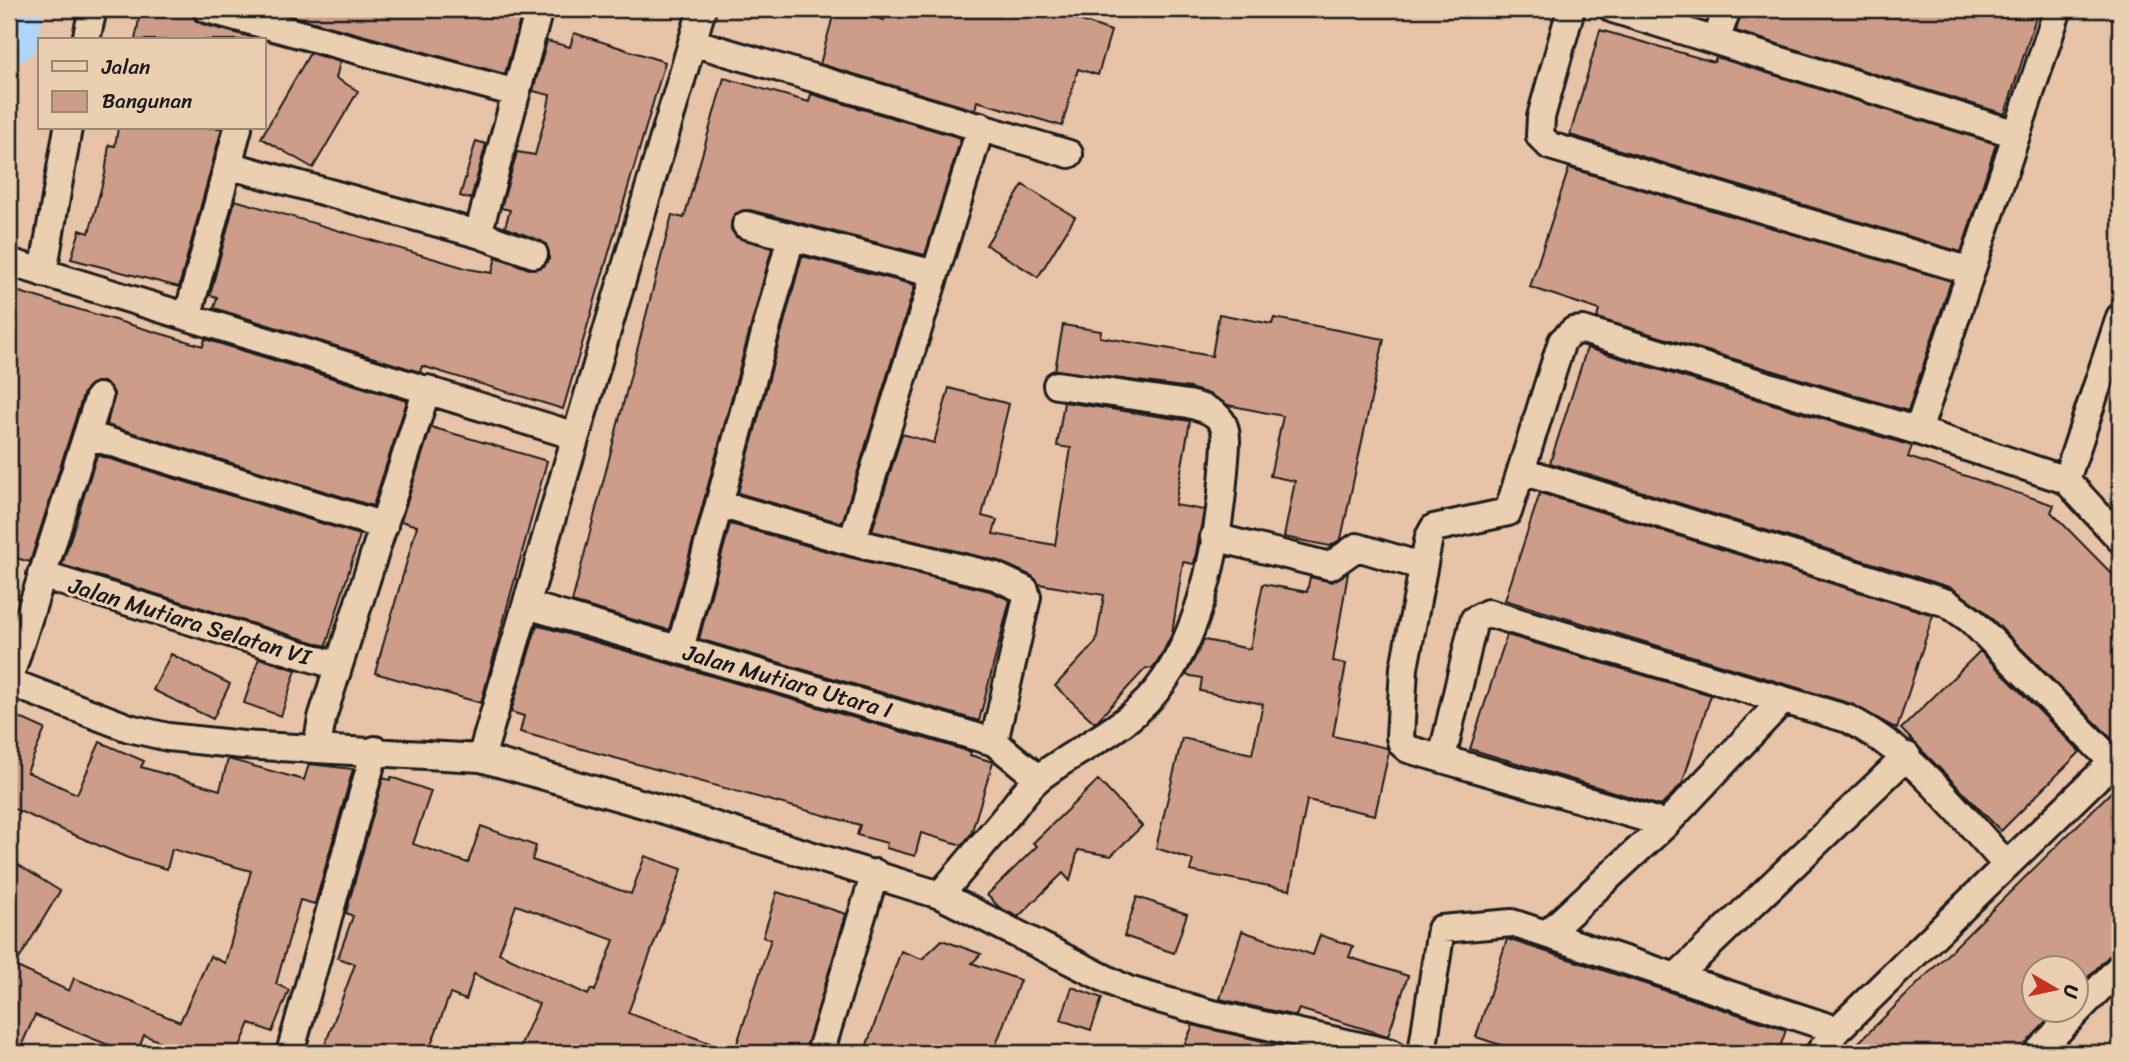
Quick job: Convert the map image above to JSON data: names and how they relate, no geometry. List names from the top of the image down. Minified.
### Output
{"streets":{"street":["Jalan Mutiara Selatan VI","Jalan Mutiara Utara I"]},"legend":["Jalan","Bangunan"],"north":"right"}
